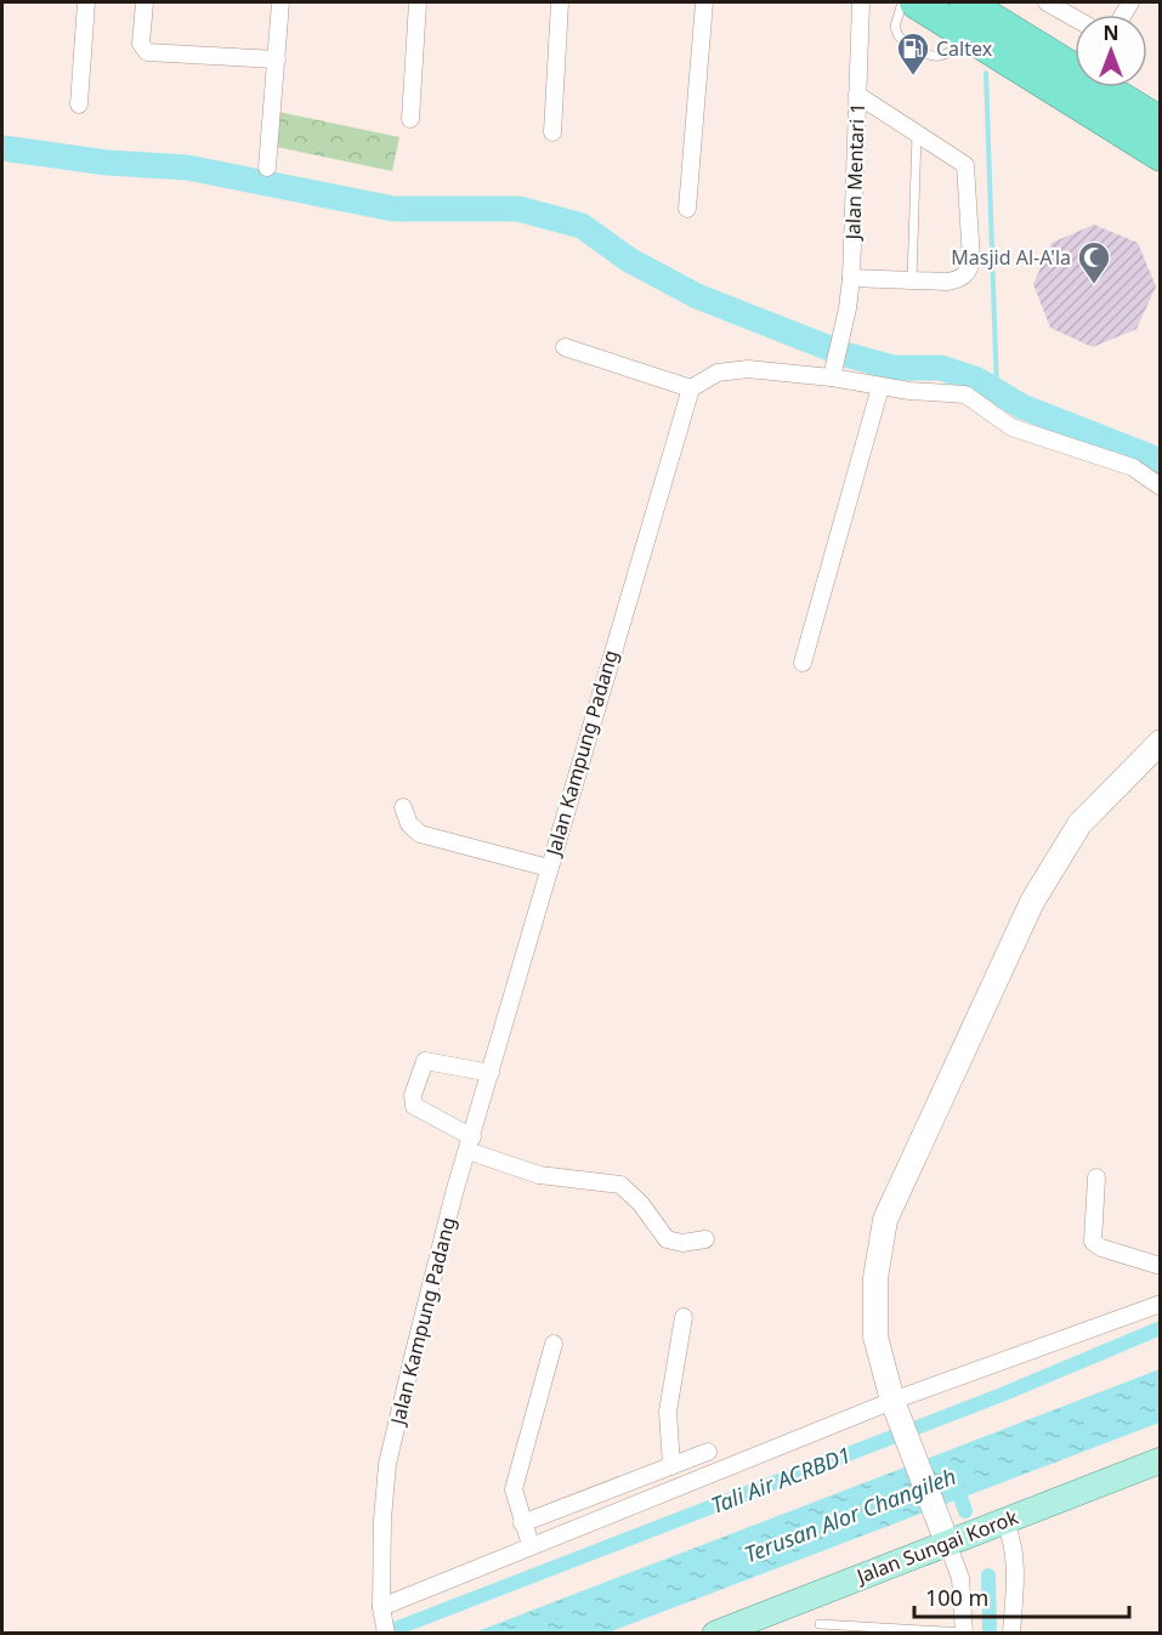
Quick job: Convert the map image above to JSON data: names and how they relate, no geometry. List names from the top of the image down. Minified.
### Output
{"streets":{"main road":["Jalan Sungai Korok"],"street":["Jalan Mentari 1","Jalan Kampung Padang"]},"water":["Tali Air ACRBD1","Terusan Alor Changileh"],"places":{"fuel station":["Caltex"],"mosque":["Masjid Al-A'la"]},"scale_bar":"100 m","north":"top"}
